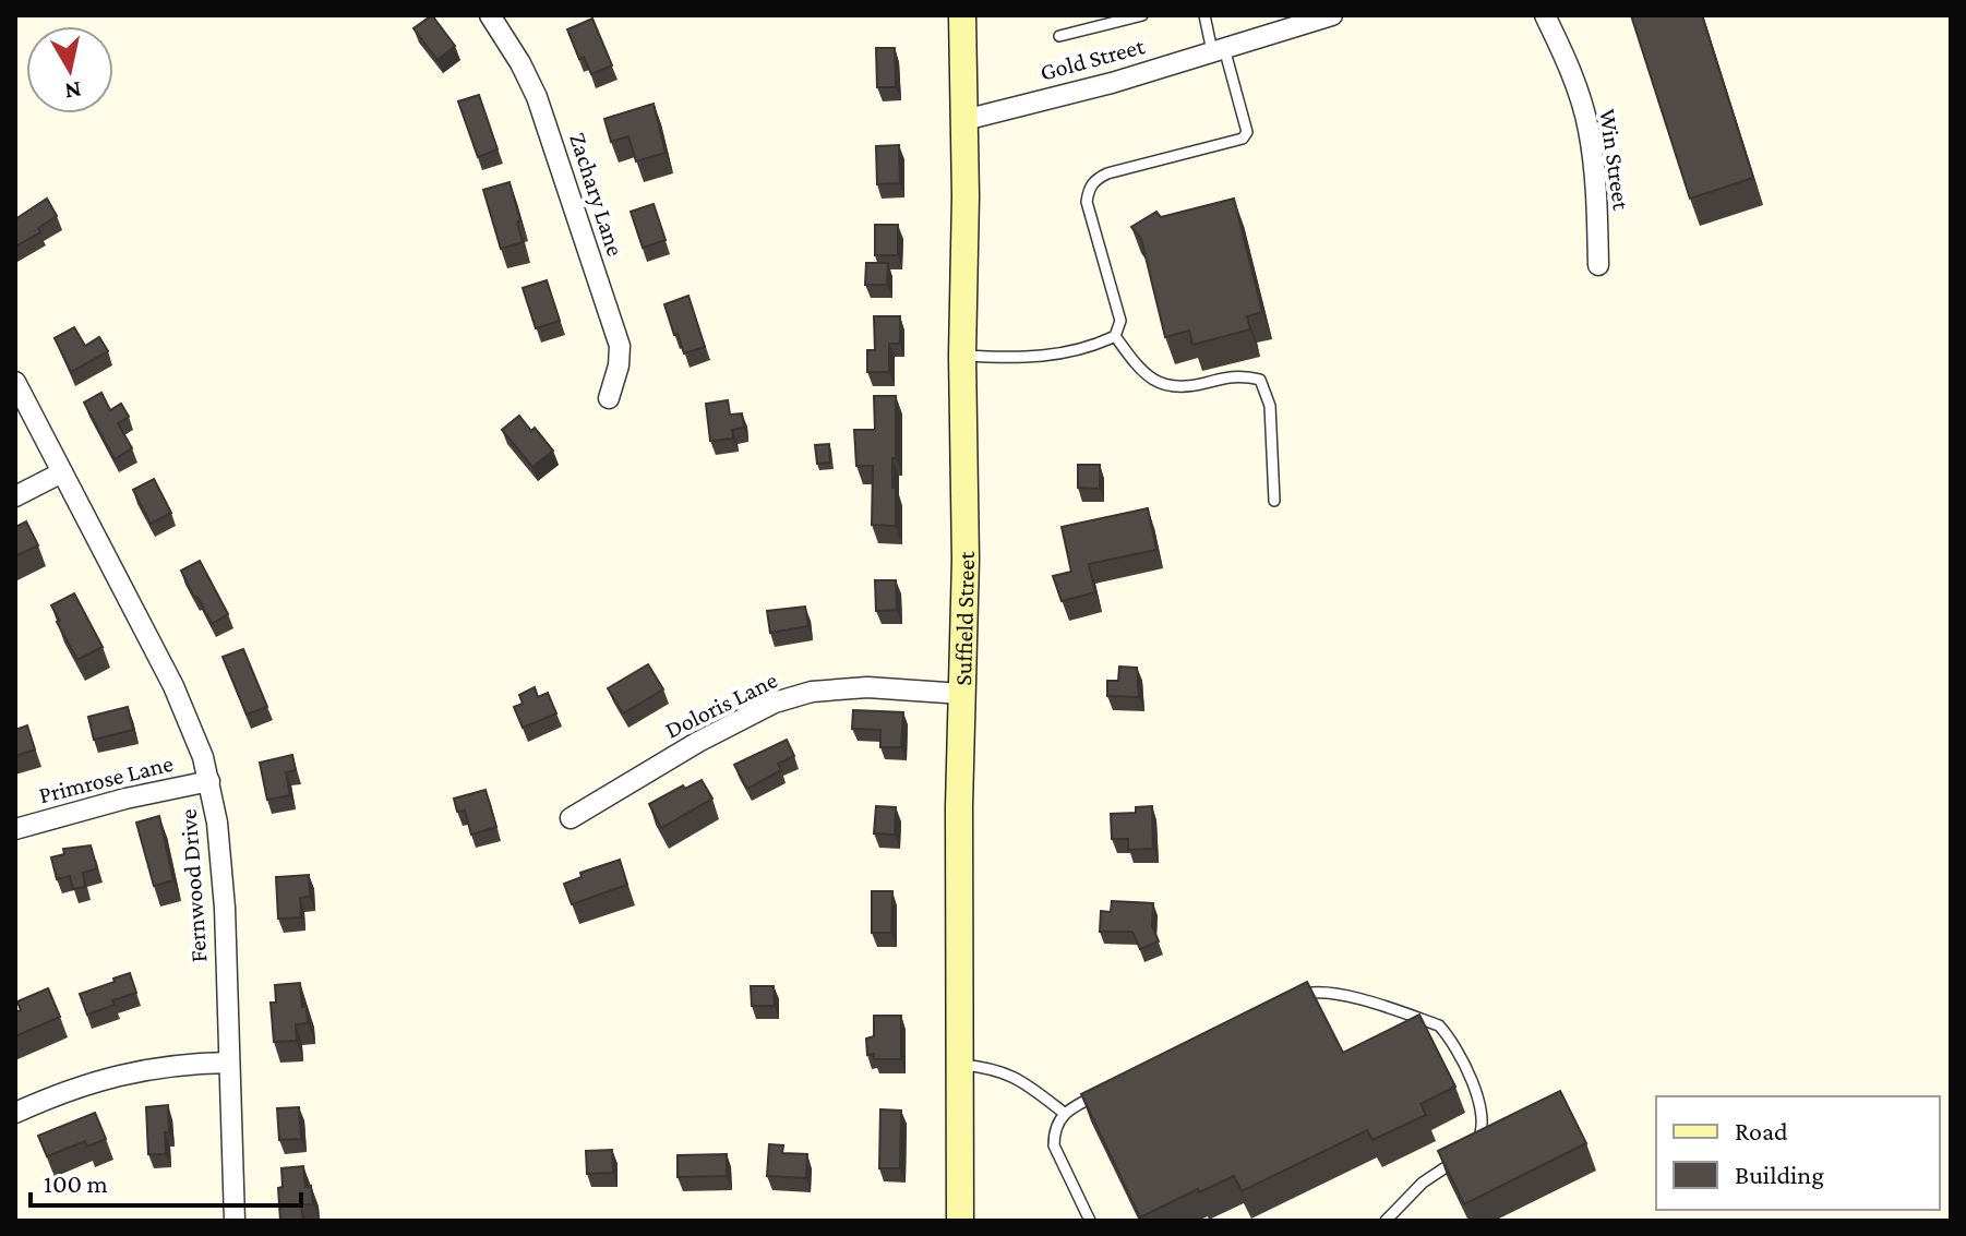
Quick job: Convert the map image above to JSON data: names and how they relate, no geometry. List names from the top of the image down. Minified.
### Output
{"streets":{"main road":["Suffield Street"],"street":["Gold Street","Win Street","Zachary Lane","Doloris Lane","Primrose Lane","Fernwood Drive"]},"crossings":[["Gold Street","Suffield Street"],["Suffield Street","Doloris Lane"],["Primrose Lane","Fernwood Drive"]],"legend":["Road","Building"],"scale_bar":"100 m","north":"bottom"}
